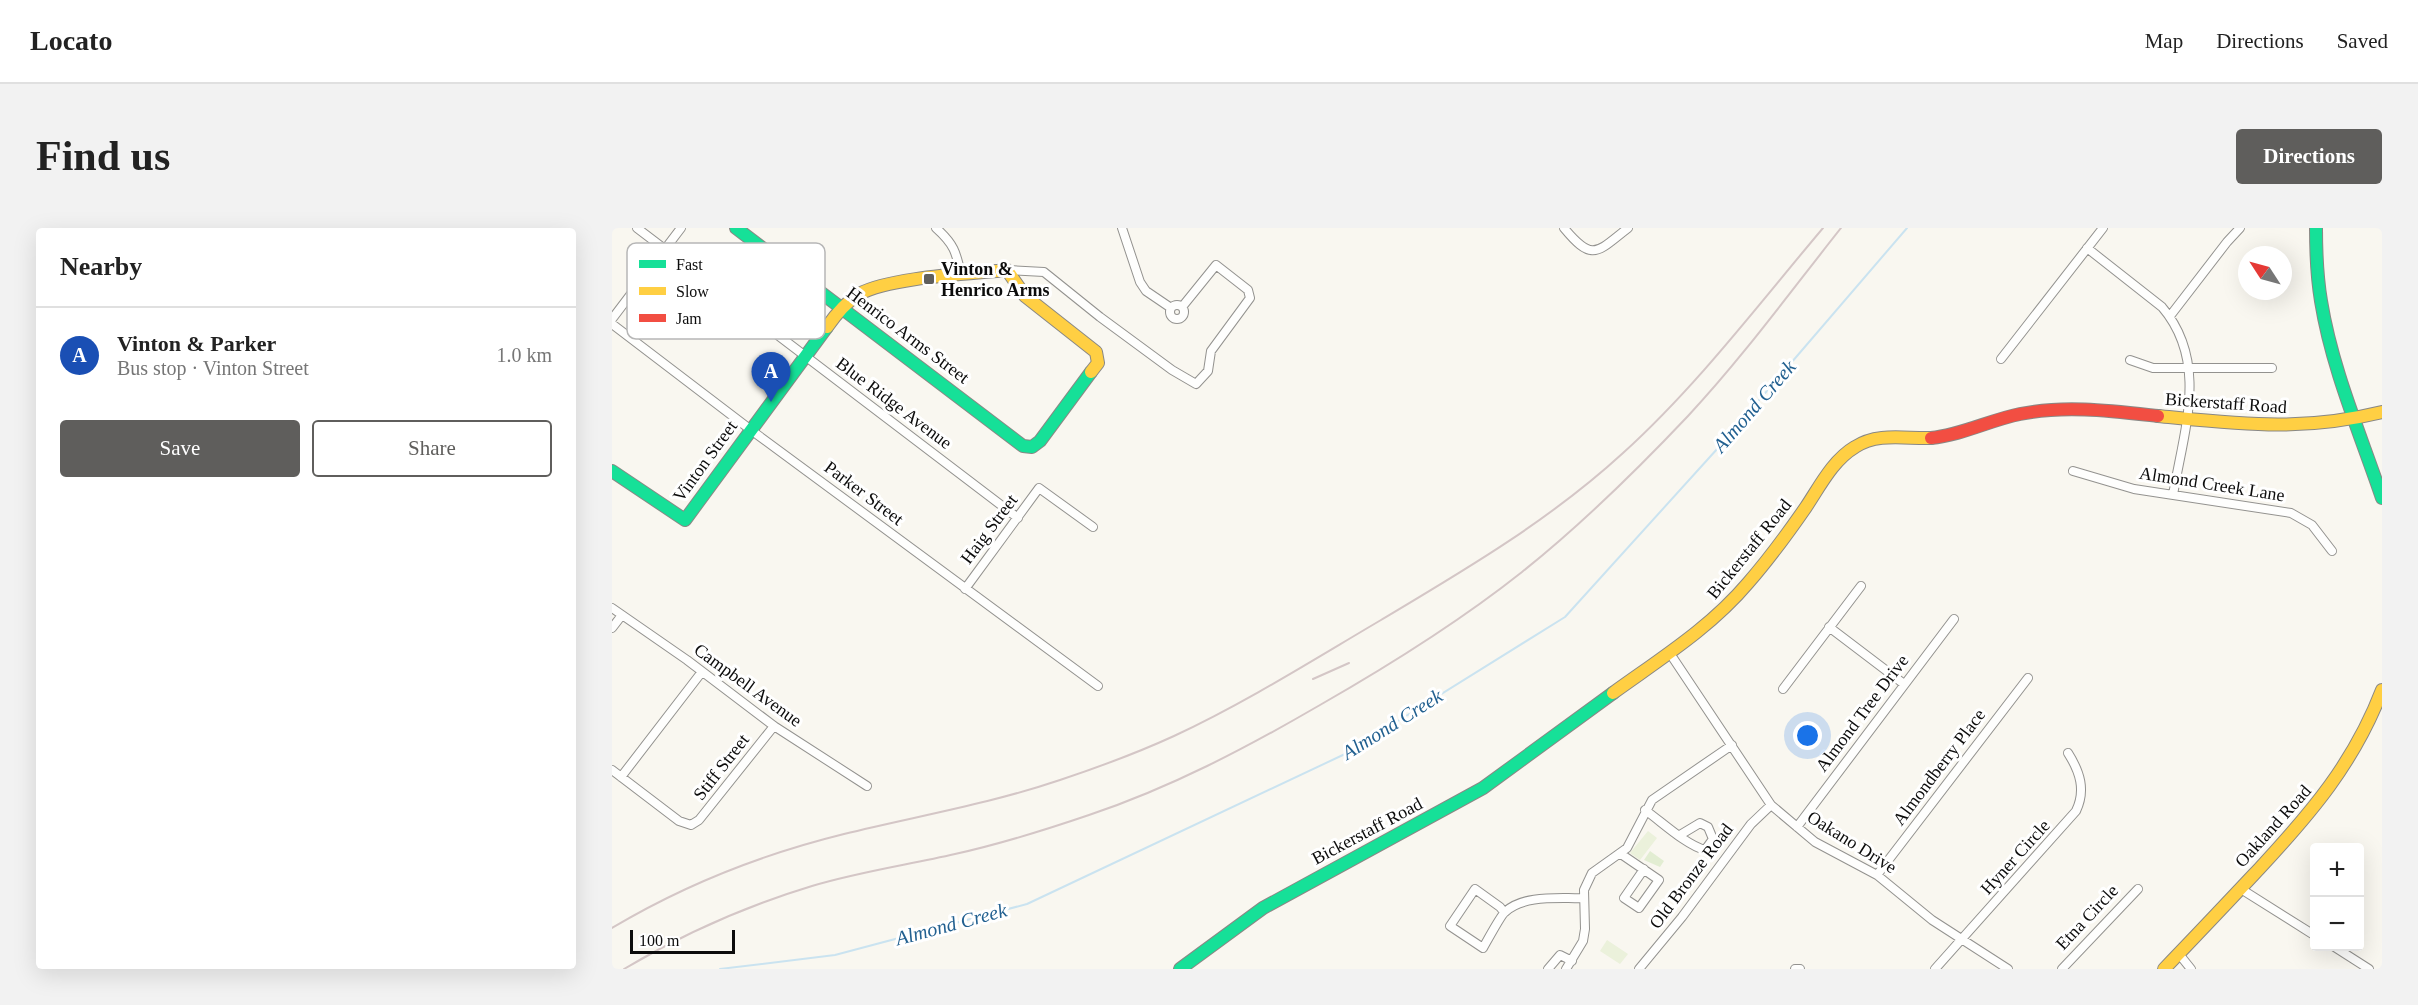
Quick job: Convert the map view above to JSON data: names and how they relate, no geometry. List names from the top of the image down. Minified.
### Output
{"streets":{"street":["Henrico Arms Street","Blue Ridge Avenue","Bickerstaff Road","Vinton Street","Almond Creek Lane","Parker Street","Haig Street","Campbell Avenue","Almond Tree Drive","Stiff Street","Almondberry Place","Oakland Road","Oakano Drive","Hyner Circle","Old Bronze Road","Etna Circle"]},"crossings":[["Henrico Arms Street","Vinton Street"],["Blue Ridge Avenue","Vinton Street"],["Blue Ridge Avenue","Haig Street"],["Bickerstaff Road","Oakano Drive"],["Vinton Street","Parker Street"],["Parker Street","Haig Street"],["Campbell Avenue","Stiff Street"],["Almond Tree Drive","Oakano Drive"],["Almondberry Place","Oakano Drive"],["Oakano Drive","Hyner Circle"],["Oakano Drive","Old Bronze Road"]],"water":["Almond Creek"],"places":{"transit":["Vinton & Henrico Arms"]},"legend":["Fast","Slow","Jam"],"scale_bar":"100 m","north":"top left","page":{"header":"Locato","nav":["Map","Directions","Saved"],"buttons":["Directions",["Save","Share"]],"title":"Find us","heading":"Nearby","list":[{"mark":"A","name":"Vinton & Parker","note":"Bus stop · Vinton Street","value":"1.0 km"}],"pins":"A","map_buttons":["+","−"],"scale":"100 m"}}
